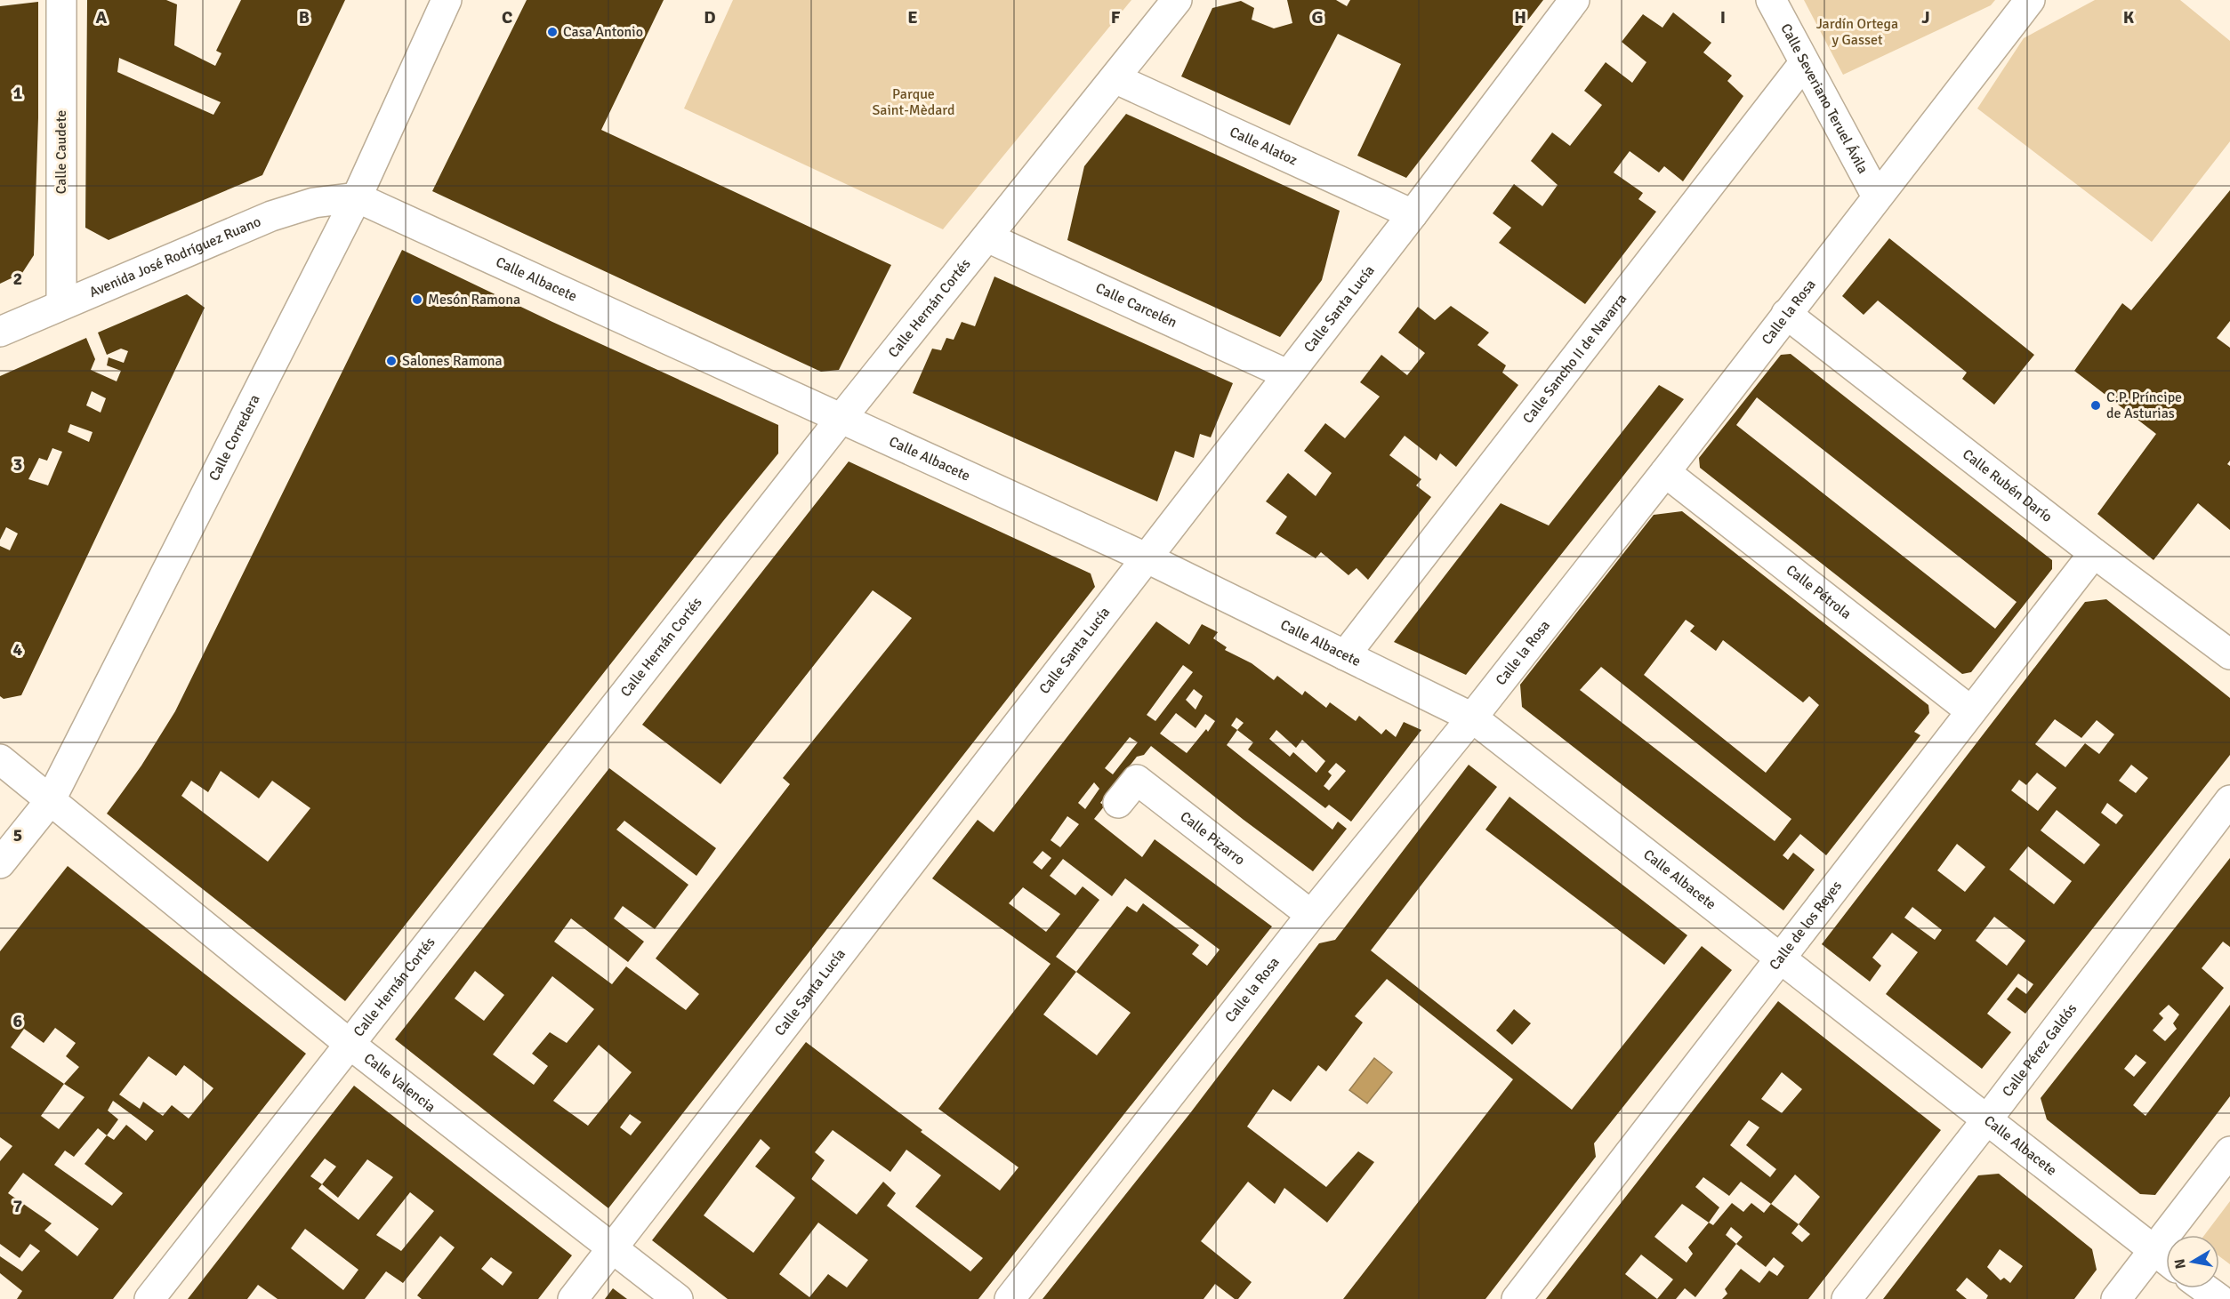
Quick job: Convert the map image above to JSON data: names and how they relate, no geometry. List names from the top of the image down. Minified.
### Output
{"streets":{"street":["Calle Severiano Teruel Ávila","Calle Alatoz","Calle Caudete","Avenida José Rodríguez Ruano","Calle Albacete","Calle Carcelén","Calle Santa Lucía","Calle Hernán Cortés","Calle la Rosa","Calle Sancho II de Navarra","Calle Corredera","Calle Rubén Darío","Calle Pétrola","Calle Pizarro","Calle de los Reyes","Calle Pérez Galdós","Calle Valencia"]},"crossings":[["Calle Severiano Teruel Ávila","Calle la Rosa"],["Calle Severiano Teruel Ávila","Calle Sancho II de Navarra"],["Calle Alatoz","Calle Santa Lucía"],["Calle Alatoz","Calle Hernán Cortés"],["Calle Caudete","Avenida José Rodríguez Ruano"],["Avenida José Rodríguez Ruano","Calle Albacete"],["Avenida José Rodríguez Ruano","Calle Corredera"],["Calle Albacete","Calle Santa Lucía"],["Calle Albacete","Calle Hernán Cortés"],["Calle Albacete","Calle la Rosa"],["Calle Albacete","Calle Sancho II de Navarra"],["Calle Albacete","Calle Corredera"],["Calle Albacete","Calle de los Reyes"],["Calle Albacete","Calle Pérez Galdós"],["Calle Carcelén","Calle Santa Lucía"],["Calle Carcelén","Calle Hernán Cortés"],["Calle Santa Lucía","Calle Valencia"],["Calle Hernán Cortés","Calle Valencia"],["Calle la Rosa","Calle Rubén Darío"],["Calle la Rosa","Calle Pétrola"],["Calle la Rosa","Calle Pizarro"],["Calle Corredera","Calle Valencia"],["Calle Rubén Darío","Calle de los Reyes"],["Calle Pétrola","Calle de los Reyes"]],"parks":["Jardín Ortega y Gasset","Parque Saint-Mèdard"],"places":["Casa Antonio","Mesón Ramona","Salones Ramona","C.P. Príncipe de Asturias"],"north":"left","grid":{"columns":["A","B","C","D","E","F","G","H","I","J","K"],"rows":["1","2","3","4","5","6","7"]}}
